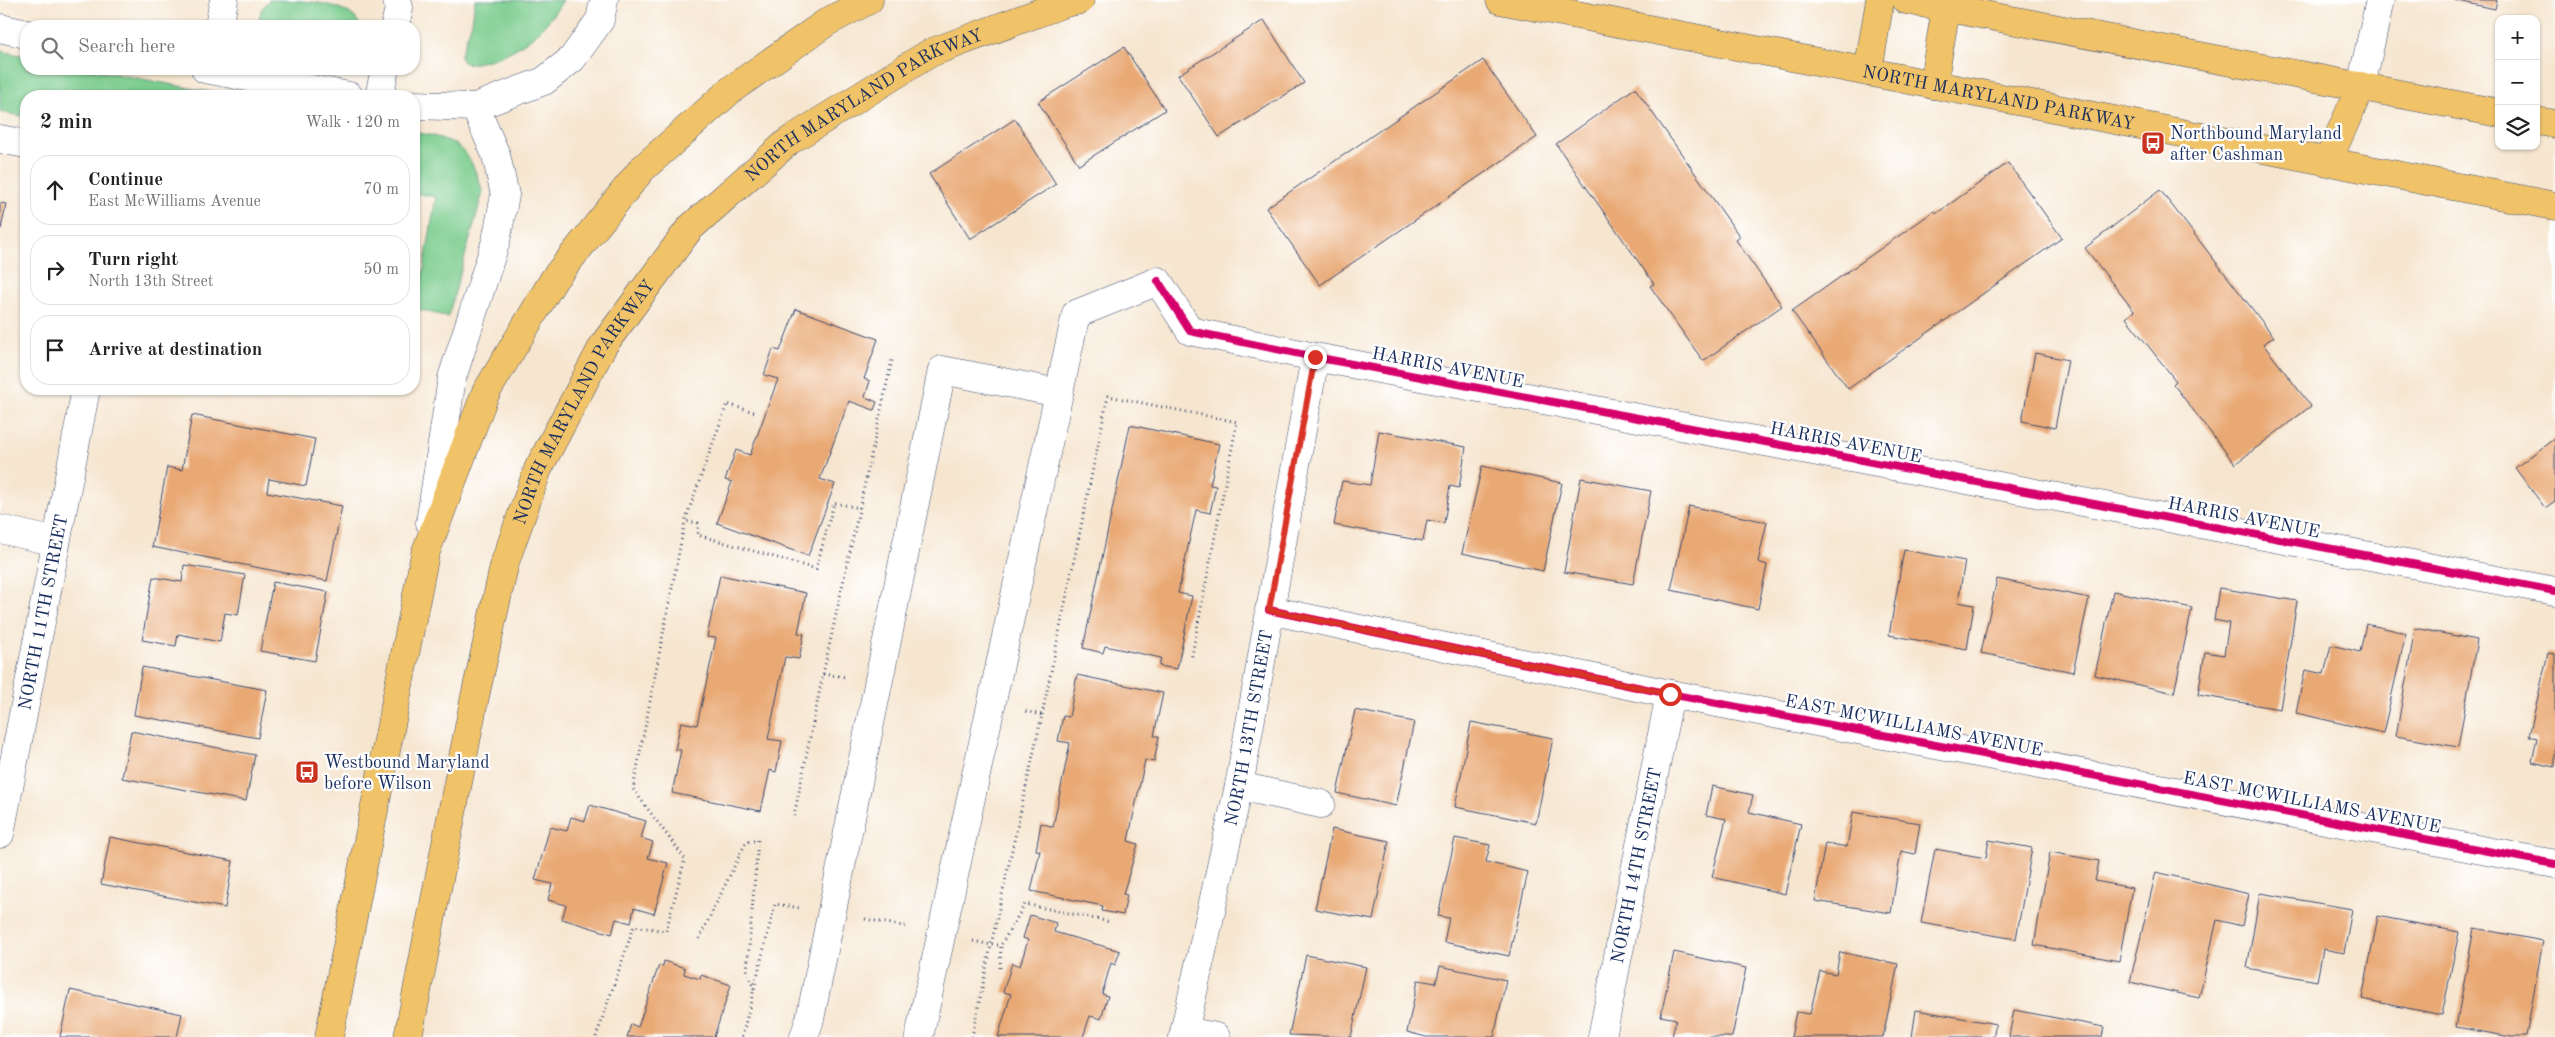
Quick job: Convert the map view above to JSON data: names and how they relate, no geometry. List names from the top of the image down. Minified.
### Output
{"streets":{"main road":["NORTH MARYLAND PARKWAY"],"street":["HARRIS AVENUE","NORTH 11TH STREET","EAST MCWILLIAMS AVENUE","NORTH 13TH STREET","NORTH 14TH STREET"]},"crossings":[["HARRIS AVENUE","NORTH 13TH STREET"],["EAST MCWILLIAMS AVENUE","NORTH 13TH STREET"],["EAST MCWILLIAMS AVENUE","NORTH 14TH STREET"]],"places":{"bus stop":["Northbound Maryland after Cashman","Westbound Maryland before Wilson"]},"page":{"map_buttons":["+","−"],"search":"Search here","heading":["2 min","Walk · 120 m"],"list":[["Continue","East McWilliams Avenue","70 m"],["Turn right","North 13th Street","50 m"],"Arrive at destination"]}}
